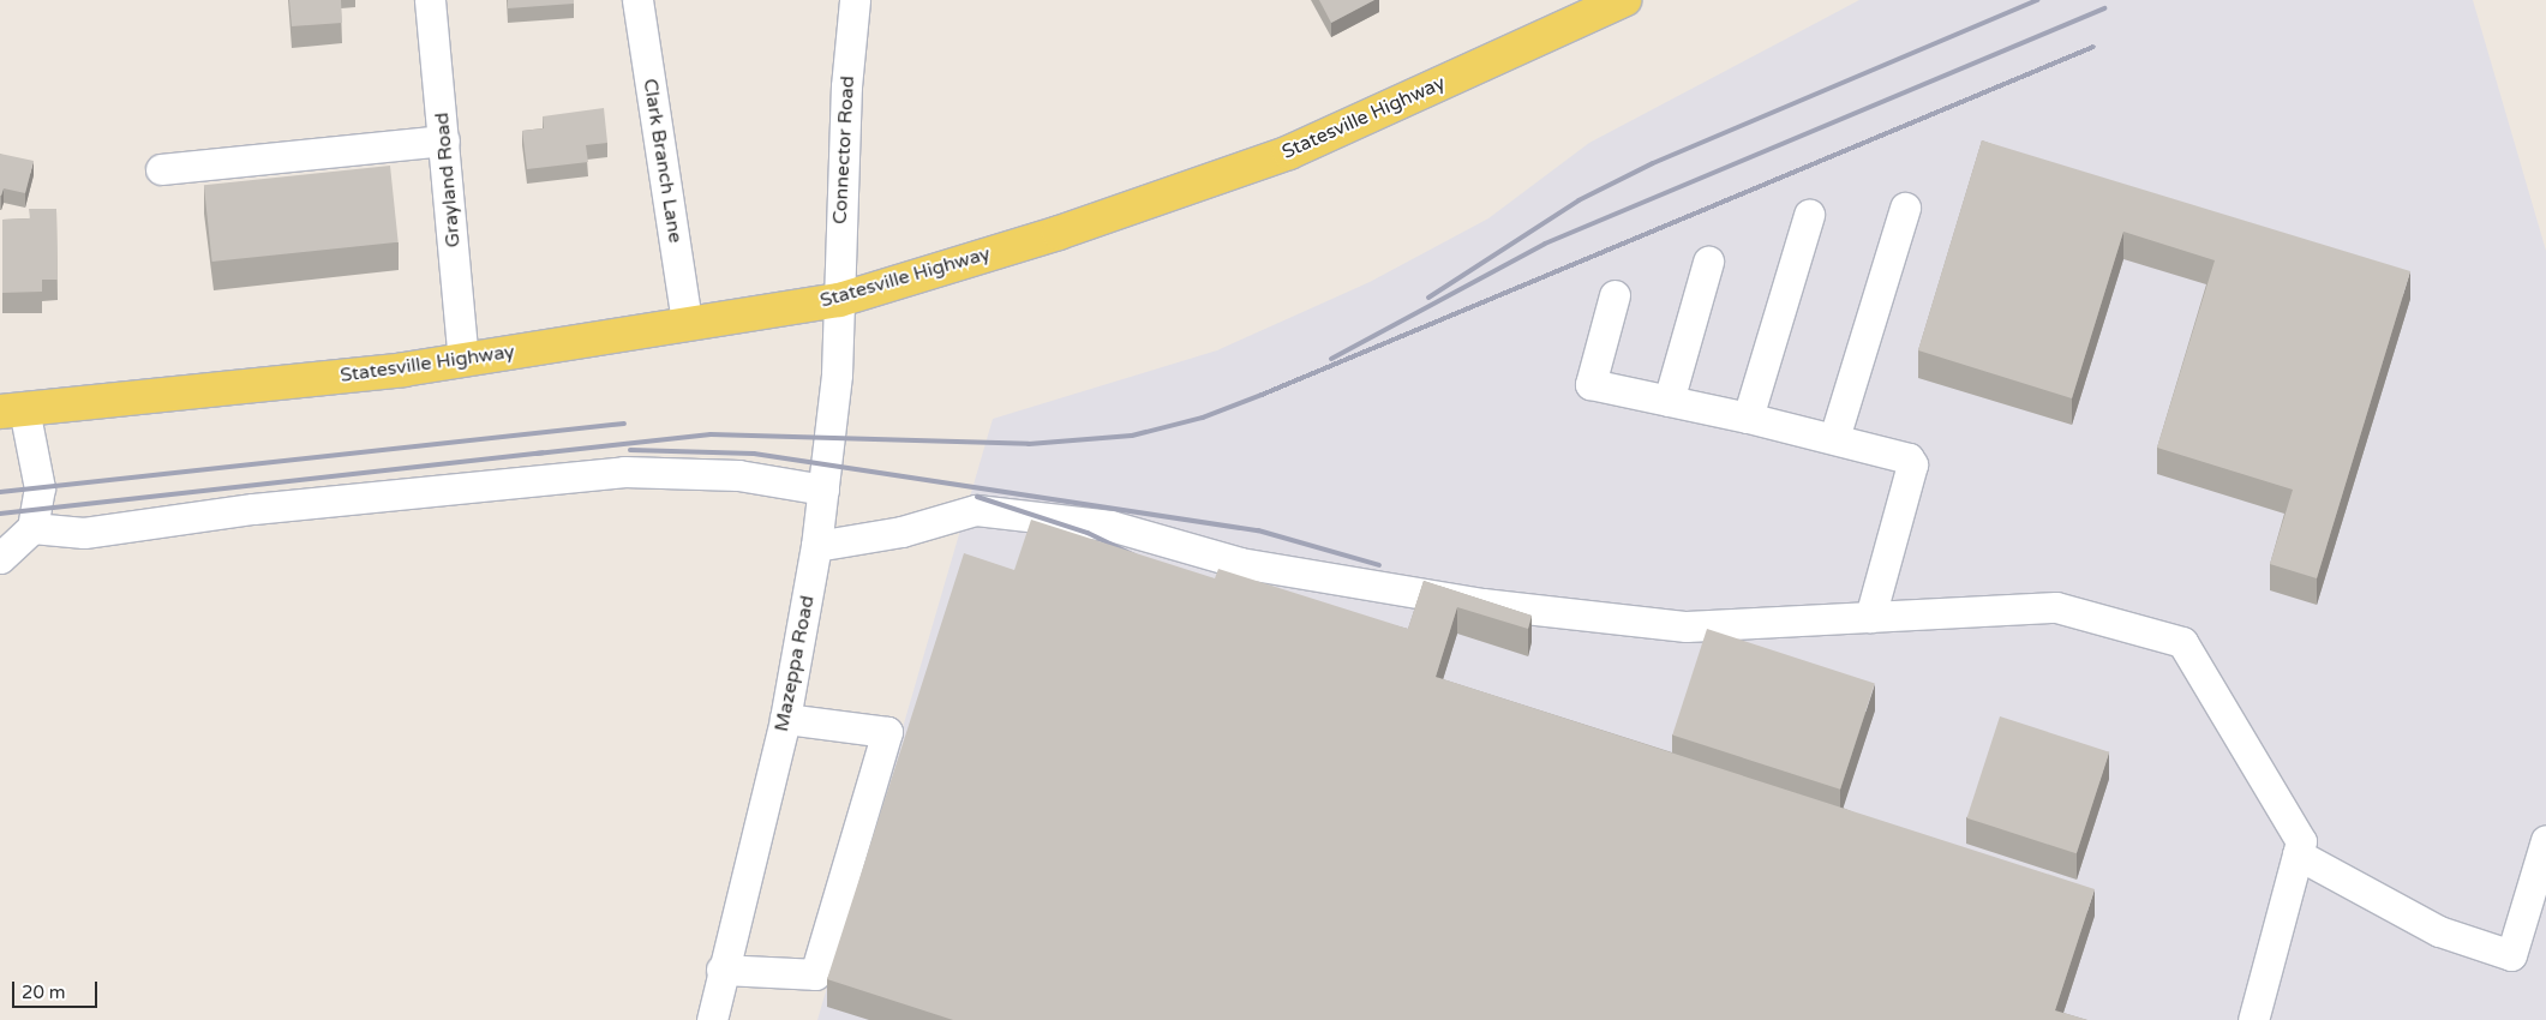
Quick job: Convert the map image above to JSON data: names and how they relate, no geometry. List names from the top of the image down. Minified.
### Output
{"streets":{"main road":["Statesville Highway"],"street":["Connector Road","Clark Branch Lane","Grayland Road","Mazeppa Road"]},"crossings":[["Statesville Highway","Connector Road"],["Statesville Highway","Clark Branch Lane"],["Statesville Highway","Grayland Road"],["Statesville Highway","Mazeppa Road"],["Connector Road","Mazeppa Road"]],"scale_bar":"20 m"}
